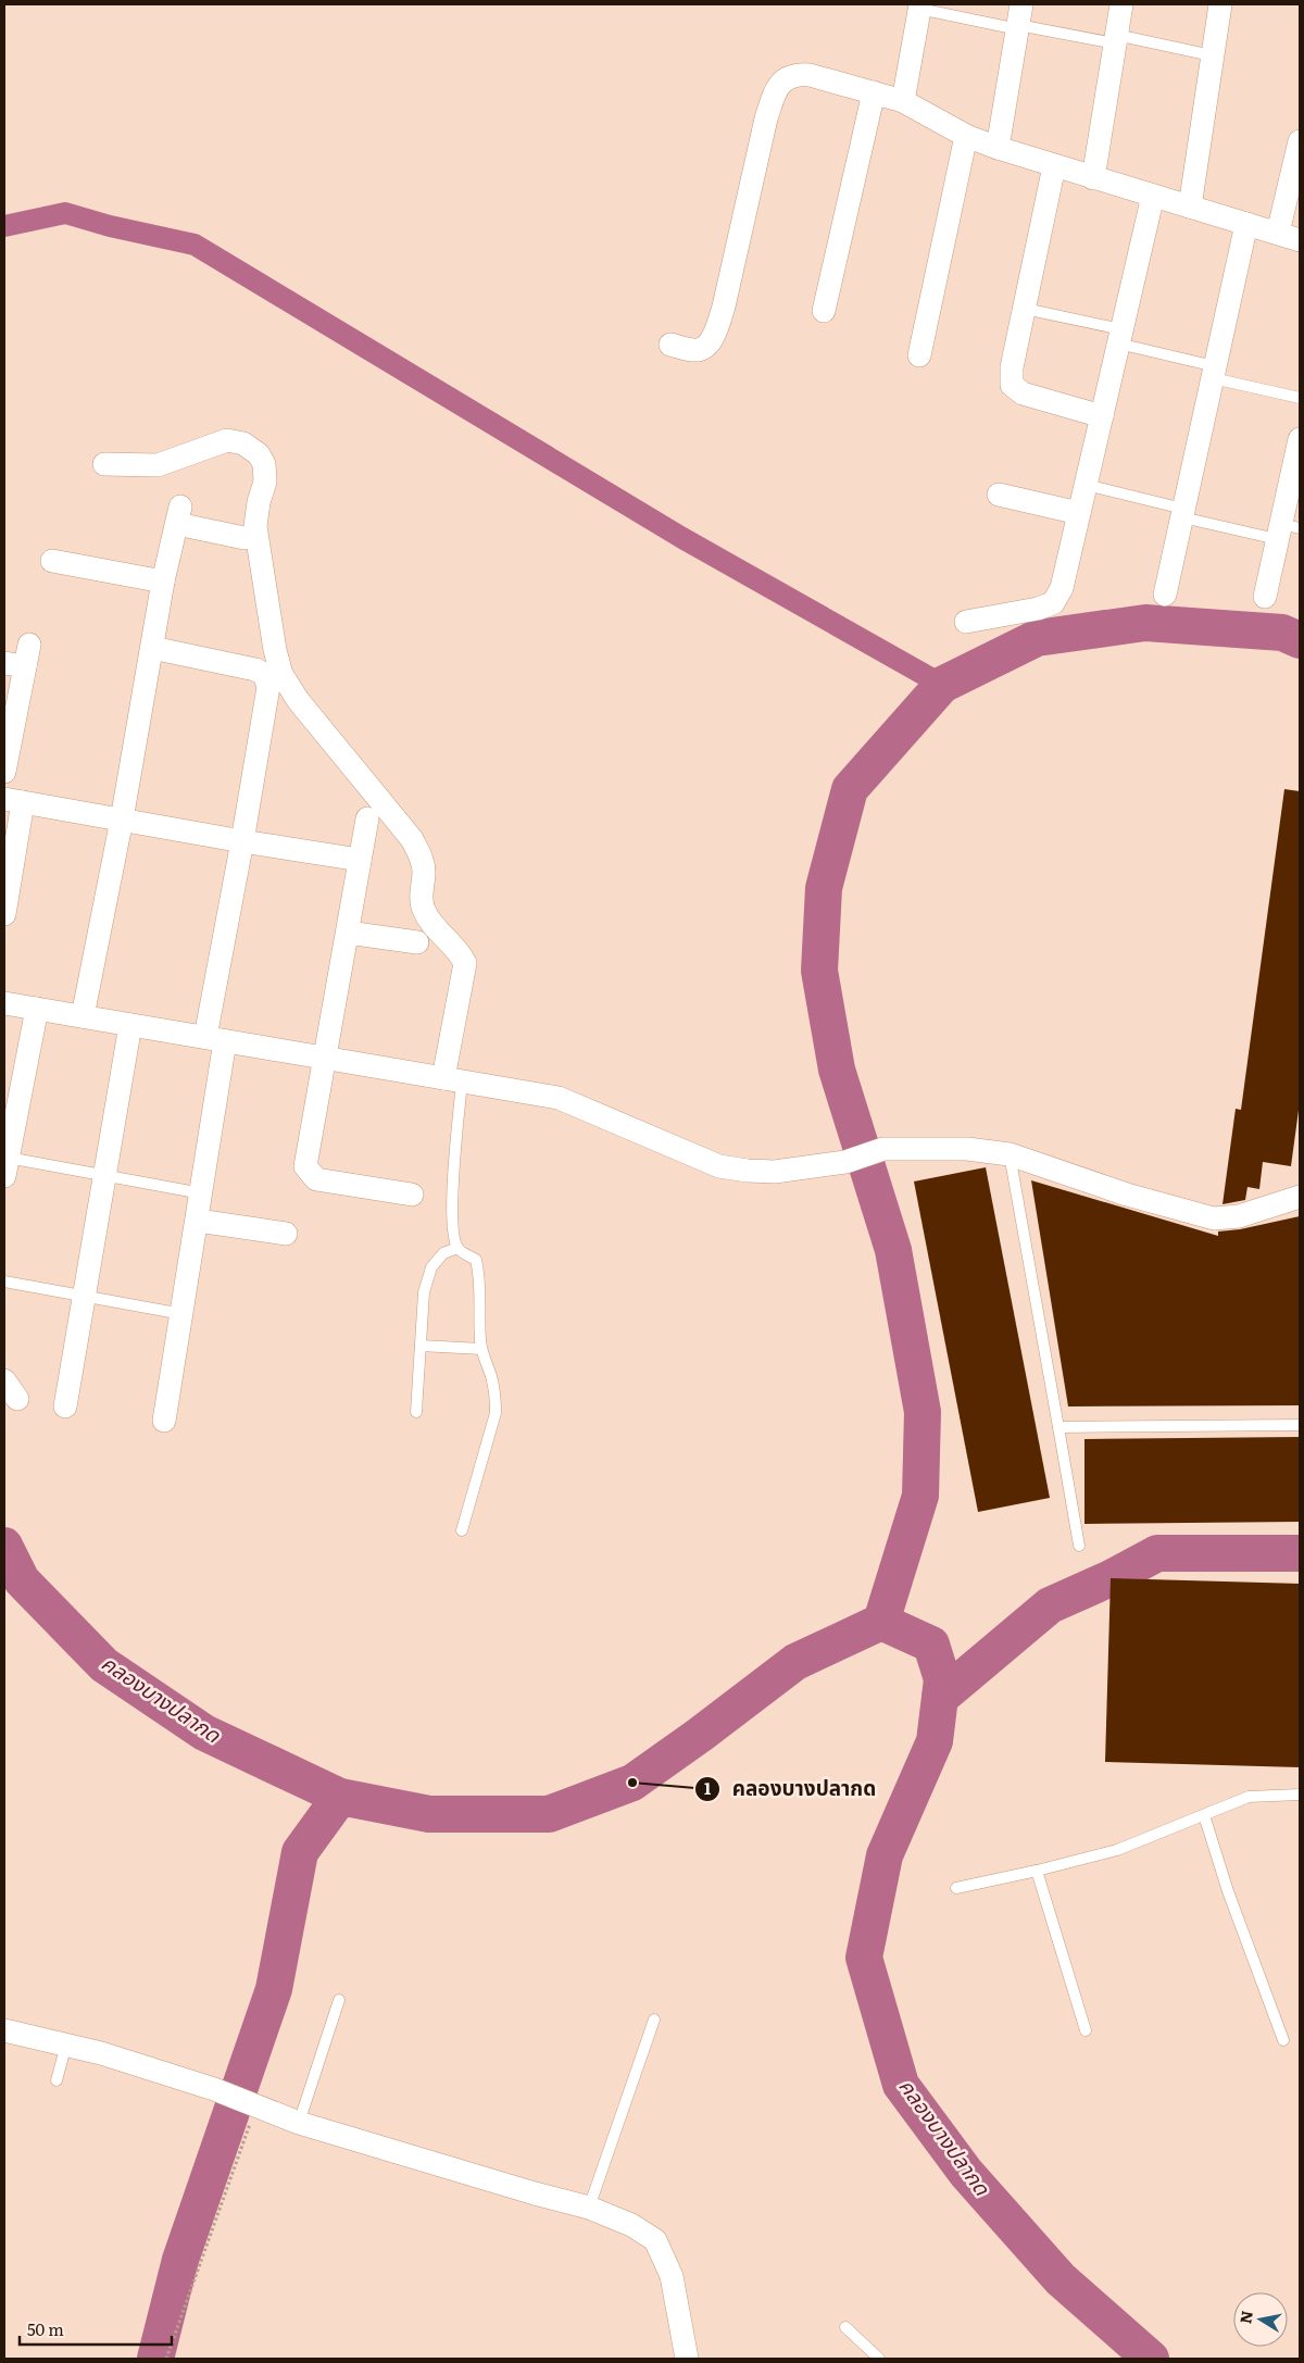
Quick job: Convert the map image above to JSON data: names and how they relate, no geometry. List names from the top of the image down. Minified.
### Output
{"water":["คลองบางปลากด"],"places":["คลองบางปลากด"],"scale_bar":"50 m","north":"left"}
